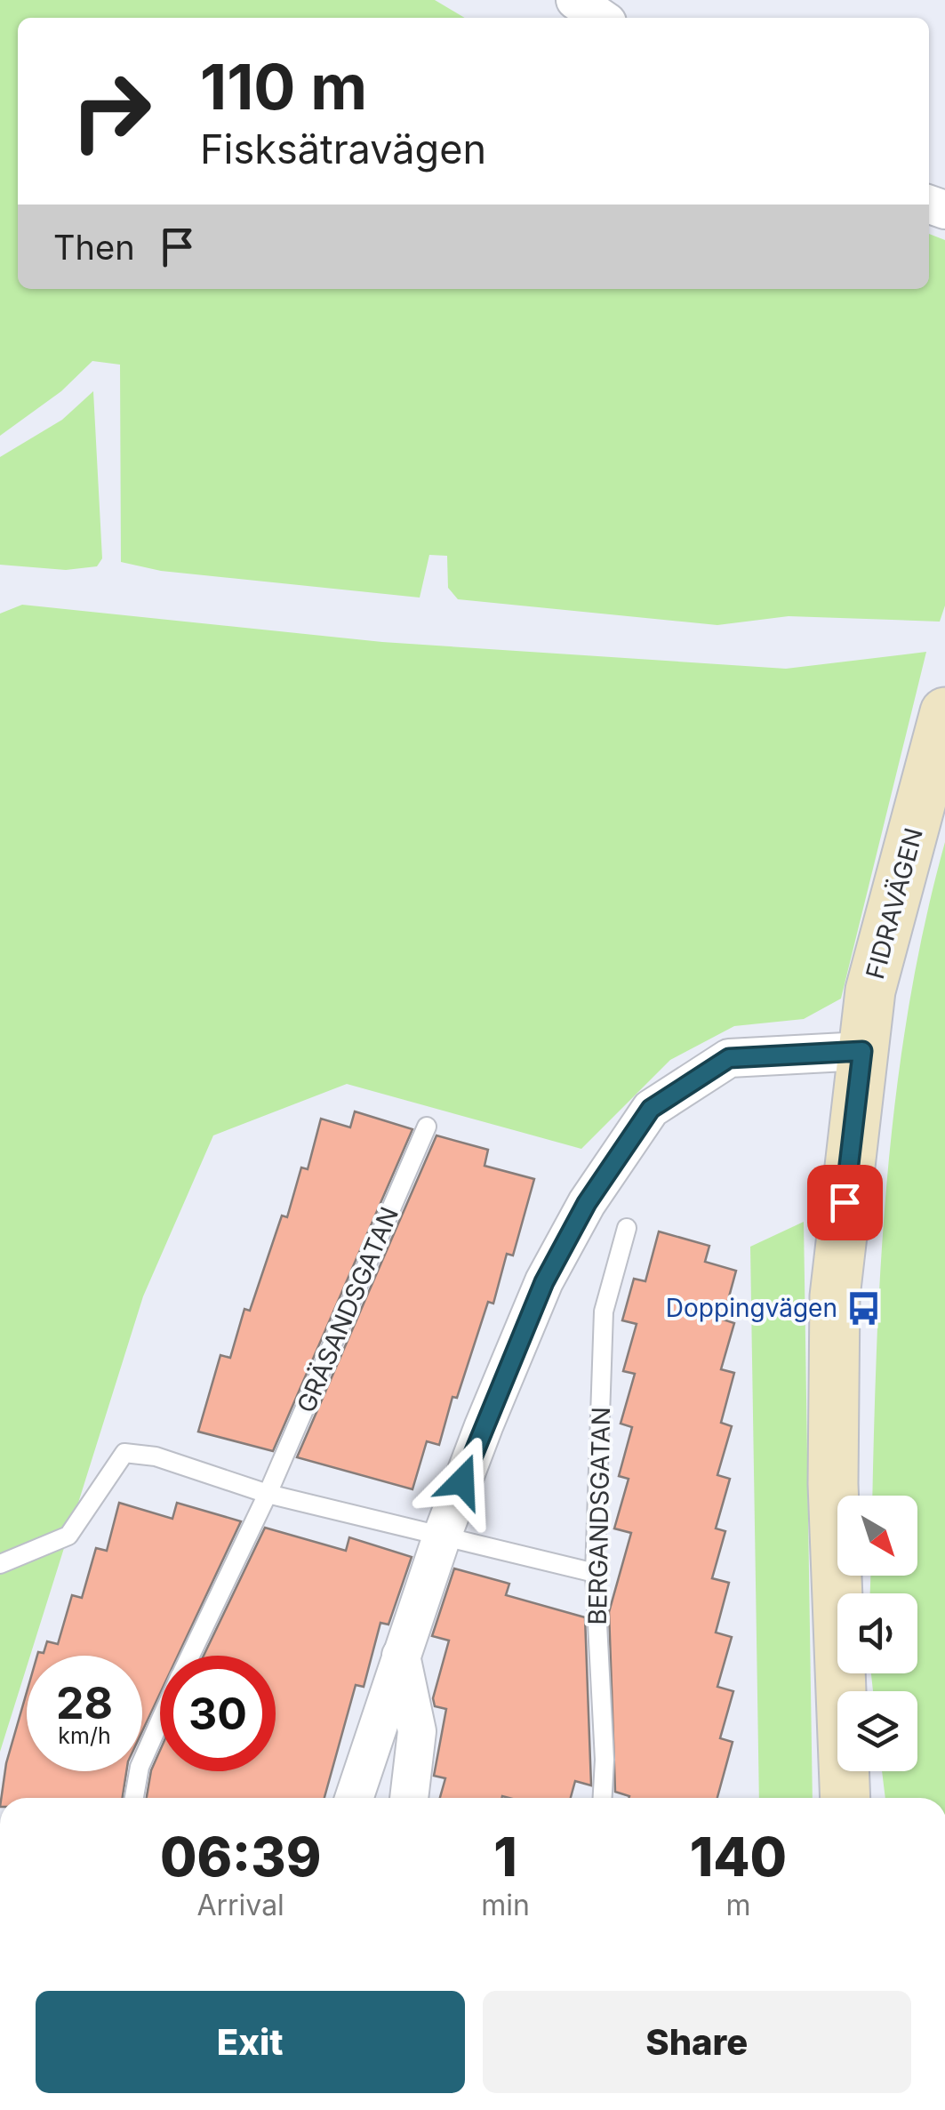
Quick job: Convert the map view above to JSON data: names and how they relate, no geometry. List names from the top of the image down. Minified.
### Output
{"streets":{"street":["FIDRAVÄGEN"],"lane":["GRÄSANDSGATAN","BERGANDSGATAN"]},"places":{"bus stop":["Doppingvägen"]},"north":"bottom right","page":{"turn":["110 m","Fisksätravägen"],"then":"Then","speed":"28 km/h","limit":"30","eta":["06:39","Arrival","1","min","140","m"],"buttons":["Exit","Share"]}}
